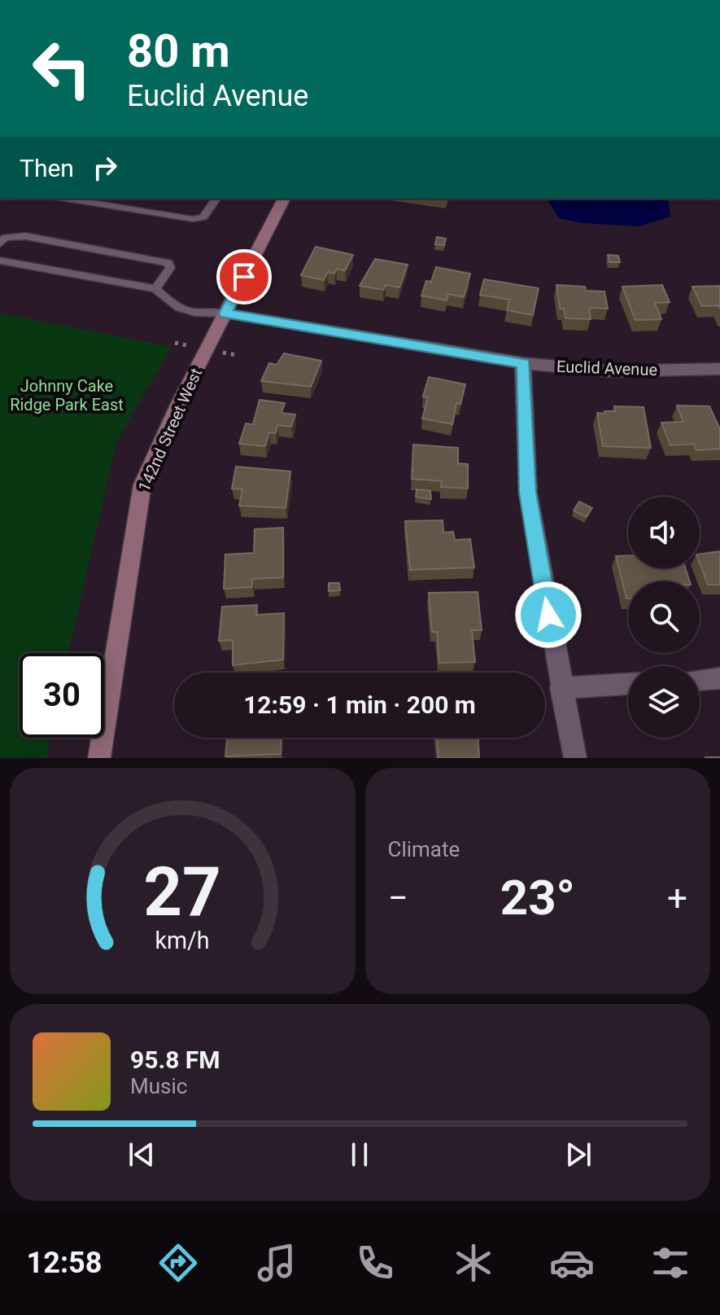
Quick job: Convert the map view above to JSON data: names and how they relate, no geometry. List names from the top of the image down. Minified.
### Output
{"streets":{"street":["Euclid Avenue","142nd Street West"]},"crossings":[["Euclid Avenue","142nd Street West"]],"parks":["Johnny Cake Ridge Park East"],"page":{"turn":["80 m","Euclid Avenue"],"then":"Then","limit":"30","trip":"12:59 · 1 min · 200 m","tile":"Climate","heat":["−","23°","+"],"song":["95.8 FM","Music"],"tabs":"12:58","gauge":["27","km/h"]}}
